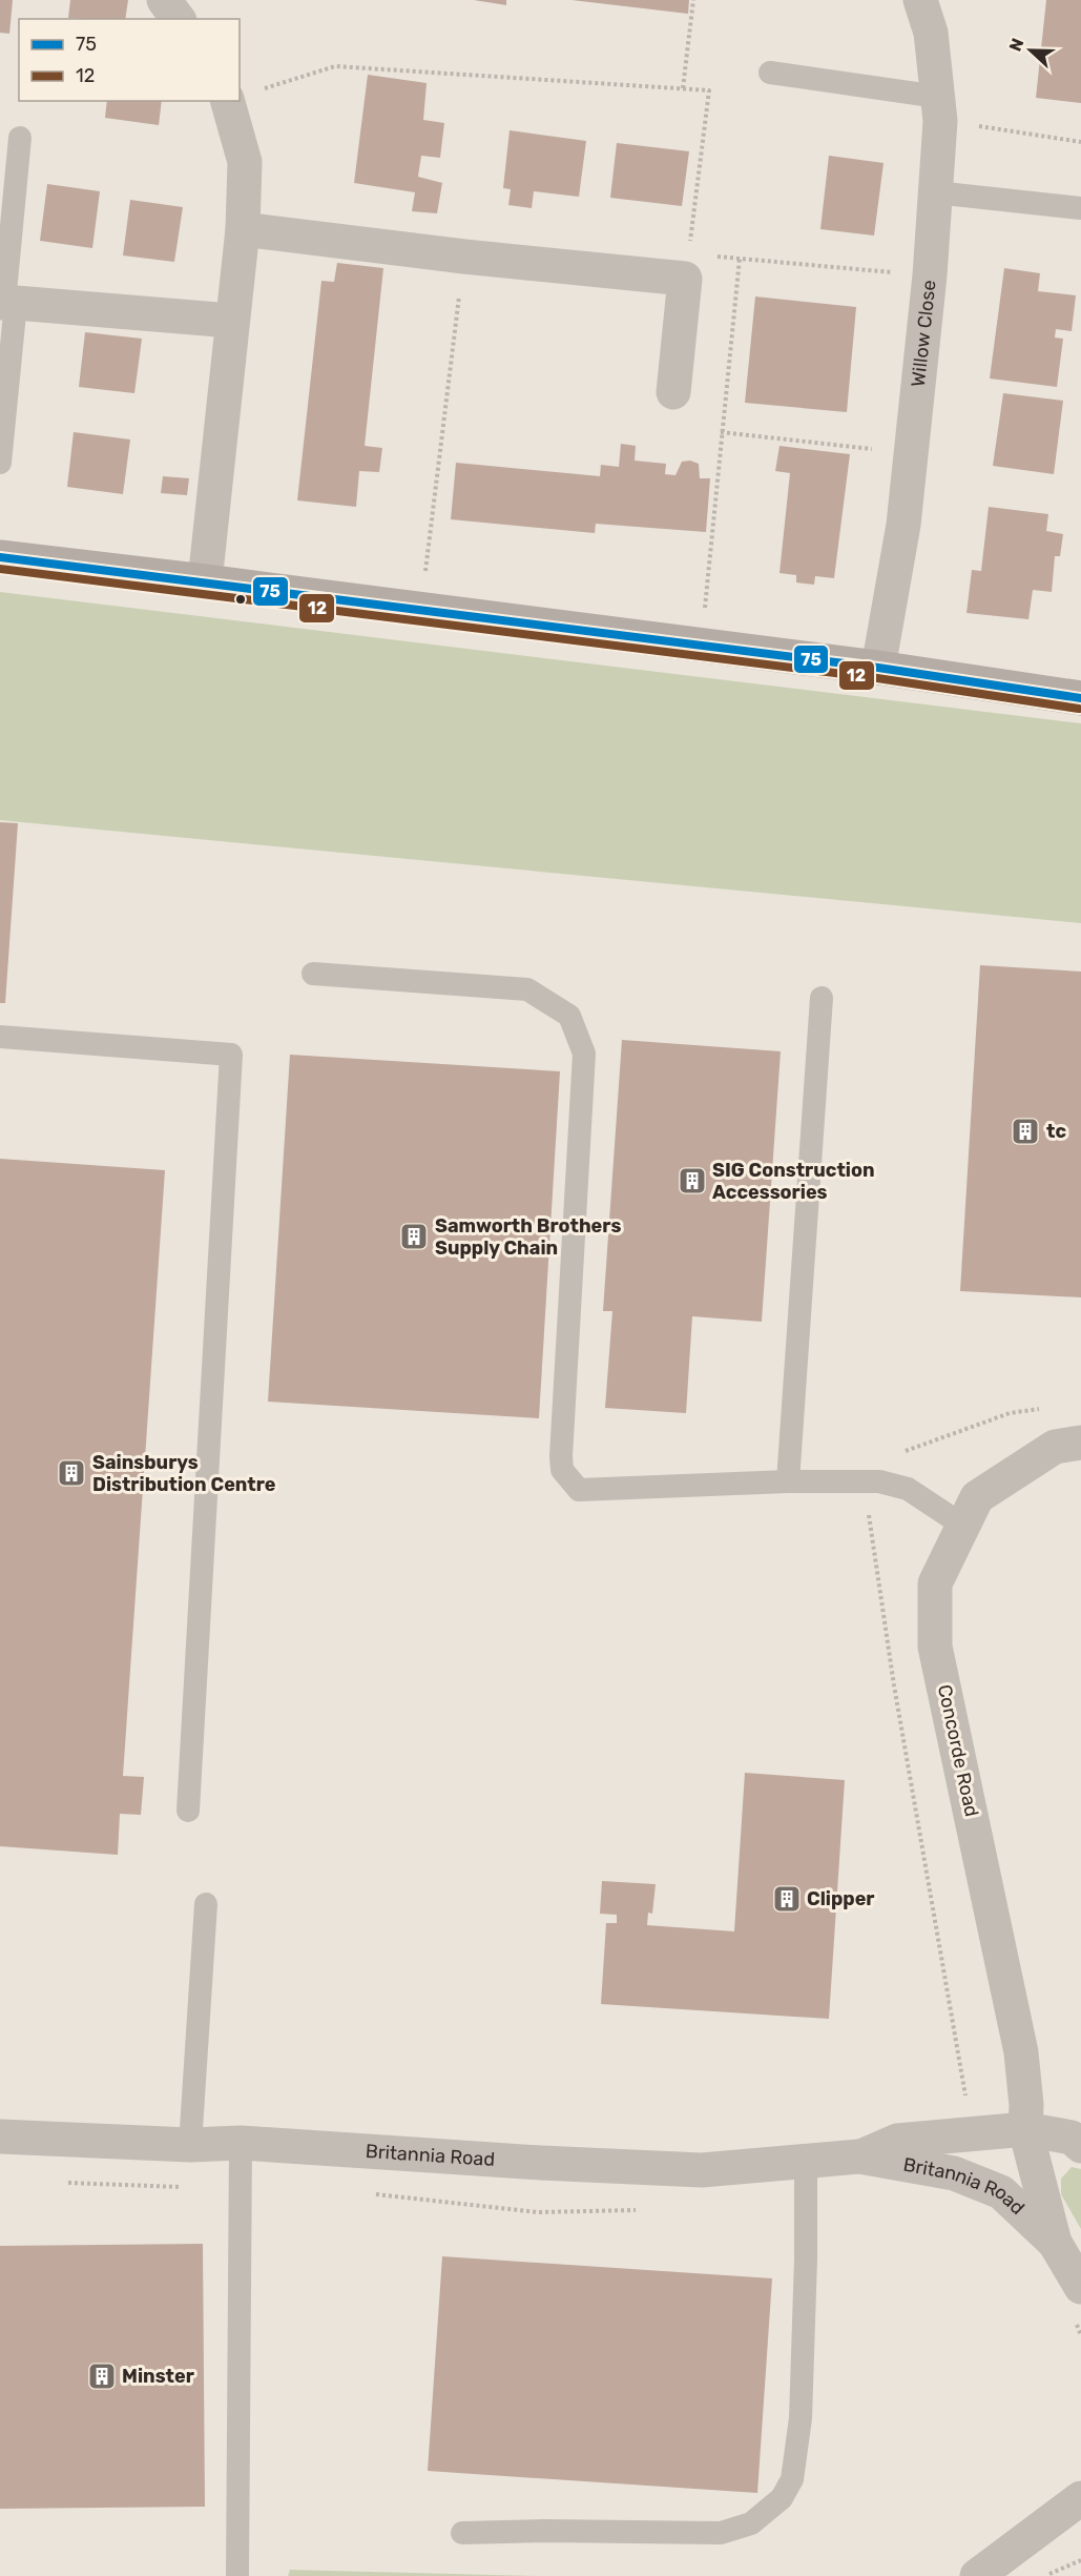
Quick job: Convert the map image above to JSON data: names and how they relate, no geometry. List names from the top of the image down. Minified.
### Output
{"streets":{"street":["Willow Close","Concorde Road","Britannia Road"]},"crossings":[["Concorde Road","Britannia Road"]],"places":{"building":["tc","SIG Construction Accessories","Samworth Brothers Supply Chain","Sainsburys Distribution Centre","Clipper","Minster"]},"lines":["transit line 75","transit line 12"],"legend":["75","12"],"north":"left"}
